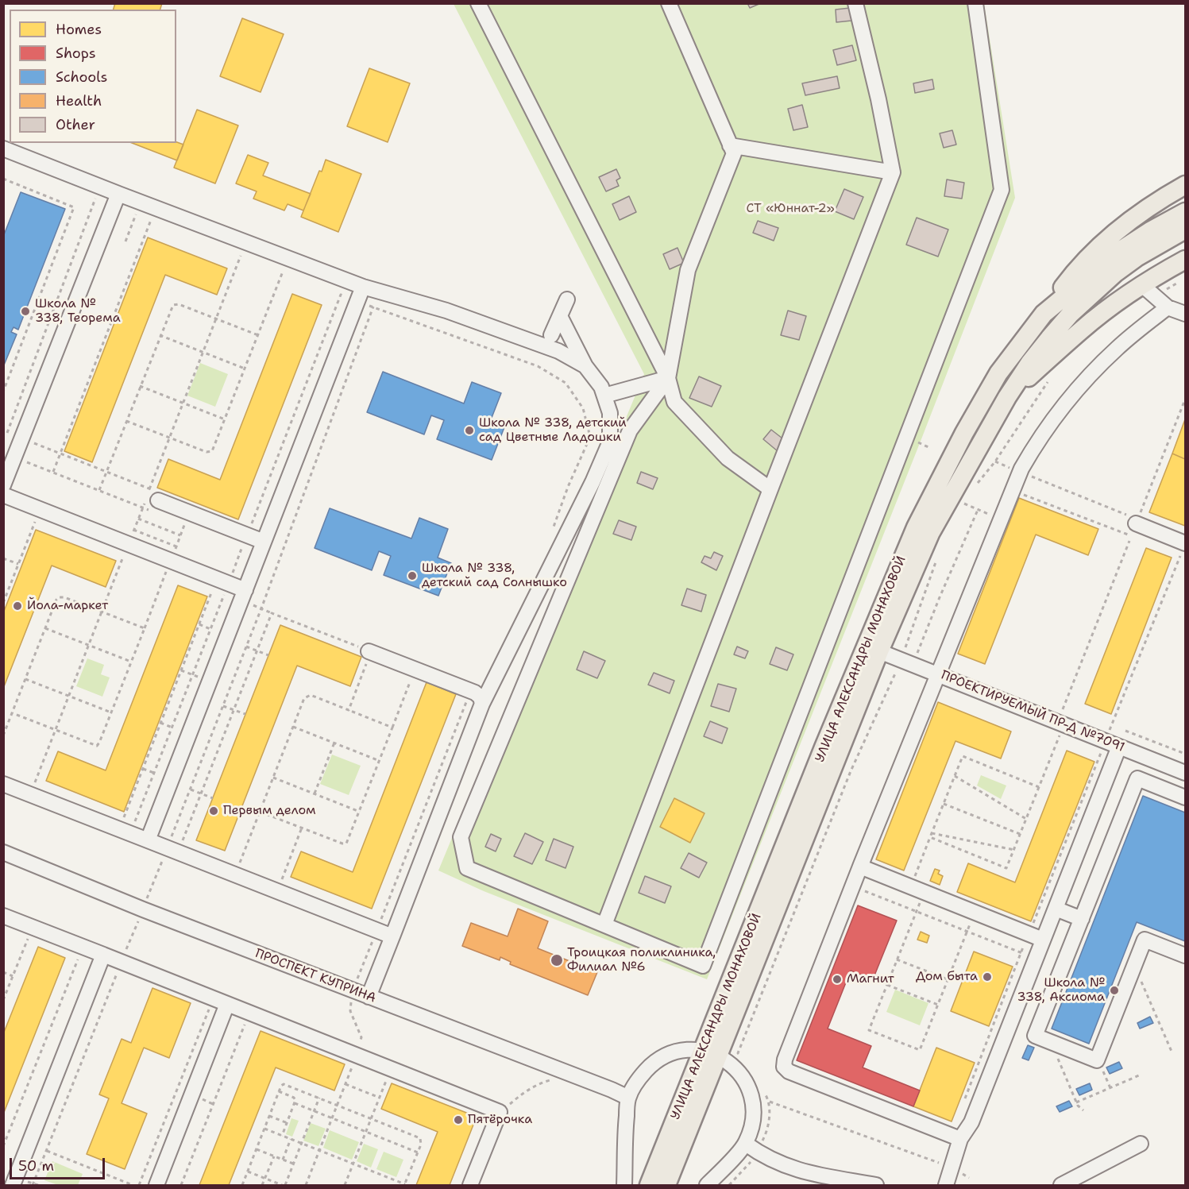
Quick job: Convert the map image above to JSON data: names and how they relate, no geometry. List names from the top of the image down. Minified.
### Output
{"streets":{"main road":["УЛИЦА АЛЕКСАНДРЫ МОНАХОВОЙ"],"street":["ПРОЕКТИРУЕМЫЙ ПР-Д №7091","ПРОСПЕКТ КУПРИНА"]},"crossings":[["УЛИЦА АЛЕКСАНДРЫ МОНАХОВОЙ","ПРОЕКТИРУЕМЫЙ ПР-Д №7091"]],"parks":["СТ «Юннат-2»"],"places":["Школа № 338, Теорема","Школа № 338, детский сад Цветные Ладошки","Школа № 338, детский сад Солнышко","Йола-маркет","Первым делом","Троицкая поликлиника, Филиал №6","Дом быта","Магнит","Школа № 338, Аксиома","Пятёрочка"],"legend":["Homes","Shops","Schools","Health","Other"],"scale_bar":"50 m"}
